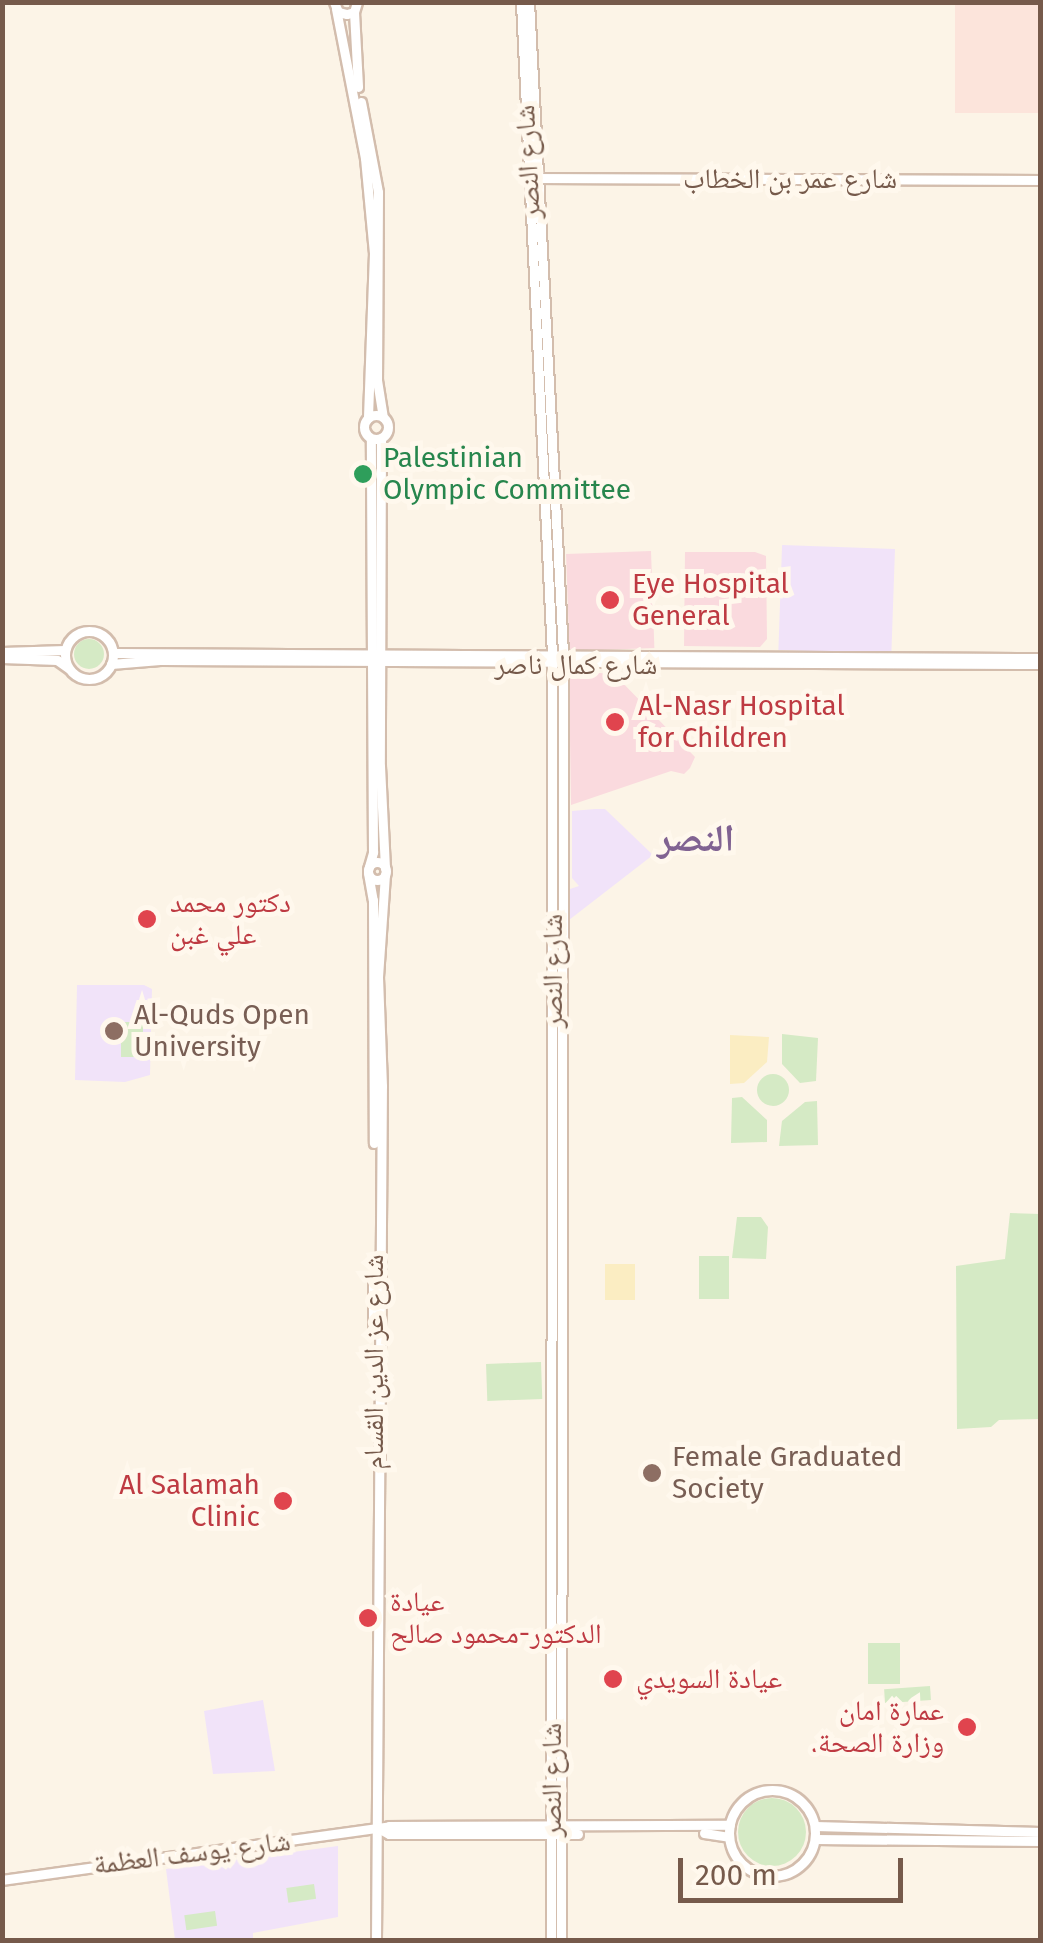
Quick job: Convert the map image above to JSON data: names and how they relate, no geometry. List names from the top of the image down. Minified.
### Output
{"streets":{"main road":["شارع النصر","شارع عمر بن الخطاب","شارع كمال ناصر","شارع عز الدين القسام","شارع يوسف العظمة"]},"crossings":[["شارع النصر","شارع عمر بن الخطاب"],["شارع النصر","شارع كمال ناصر"],["شارع النصر","شارع يوسف العظمة"],["شارع كمال ناصر","شارع عز الدين القسام"],["شارع عز الدين القسام","شارع يوسف العظمة"]],"districts":["النصر"],"places":["Palestinian Olympic Committee","Eye Hospital General","Al-Nasr Hospital for Children","دكتور محمد علي غبن","Al-Quds Open University","Female Graduated Society","Al Salamah Clinic","عيادة الدكتور-محمود صالح","عيادة السويدي","عمارة امان .وزارة الصحة"],"scale_bar":"200 m"}
